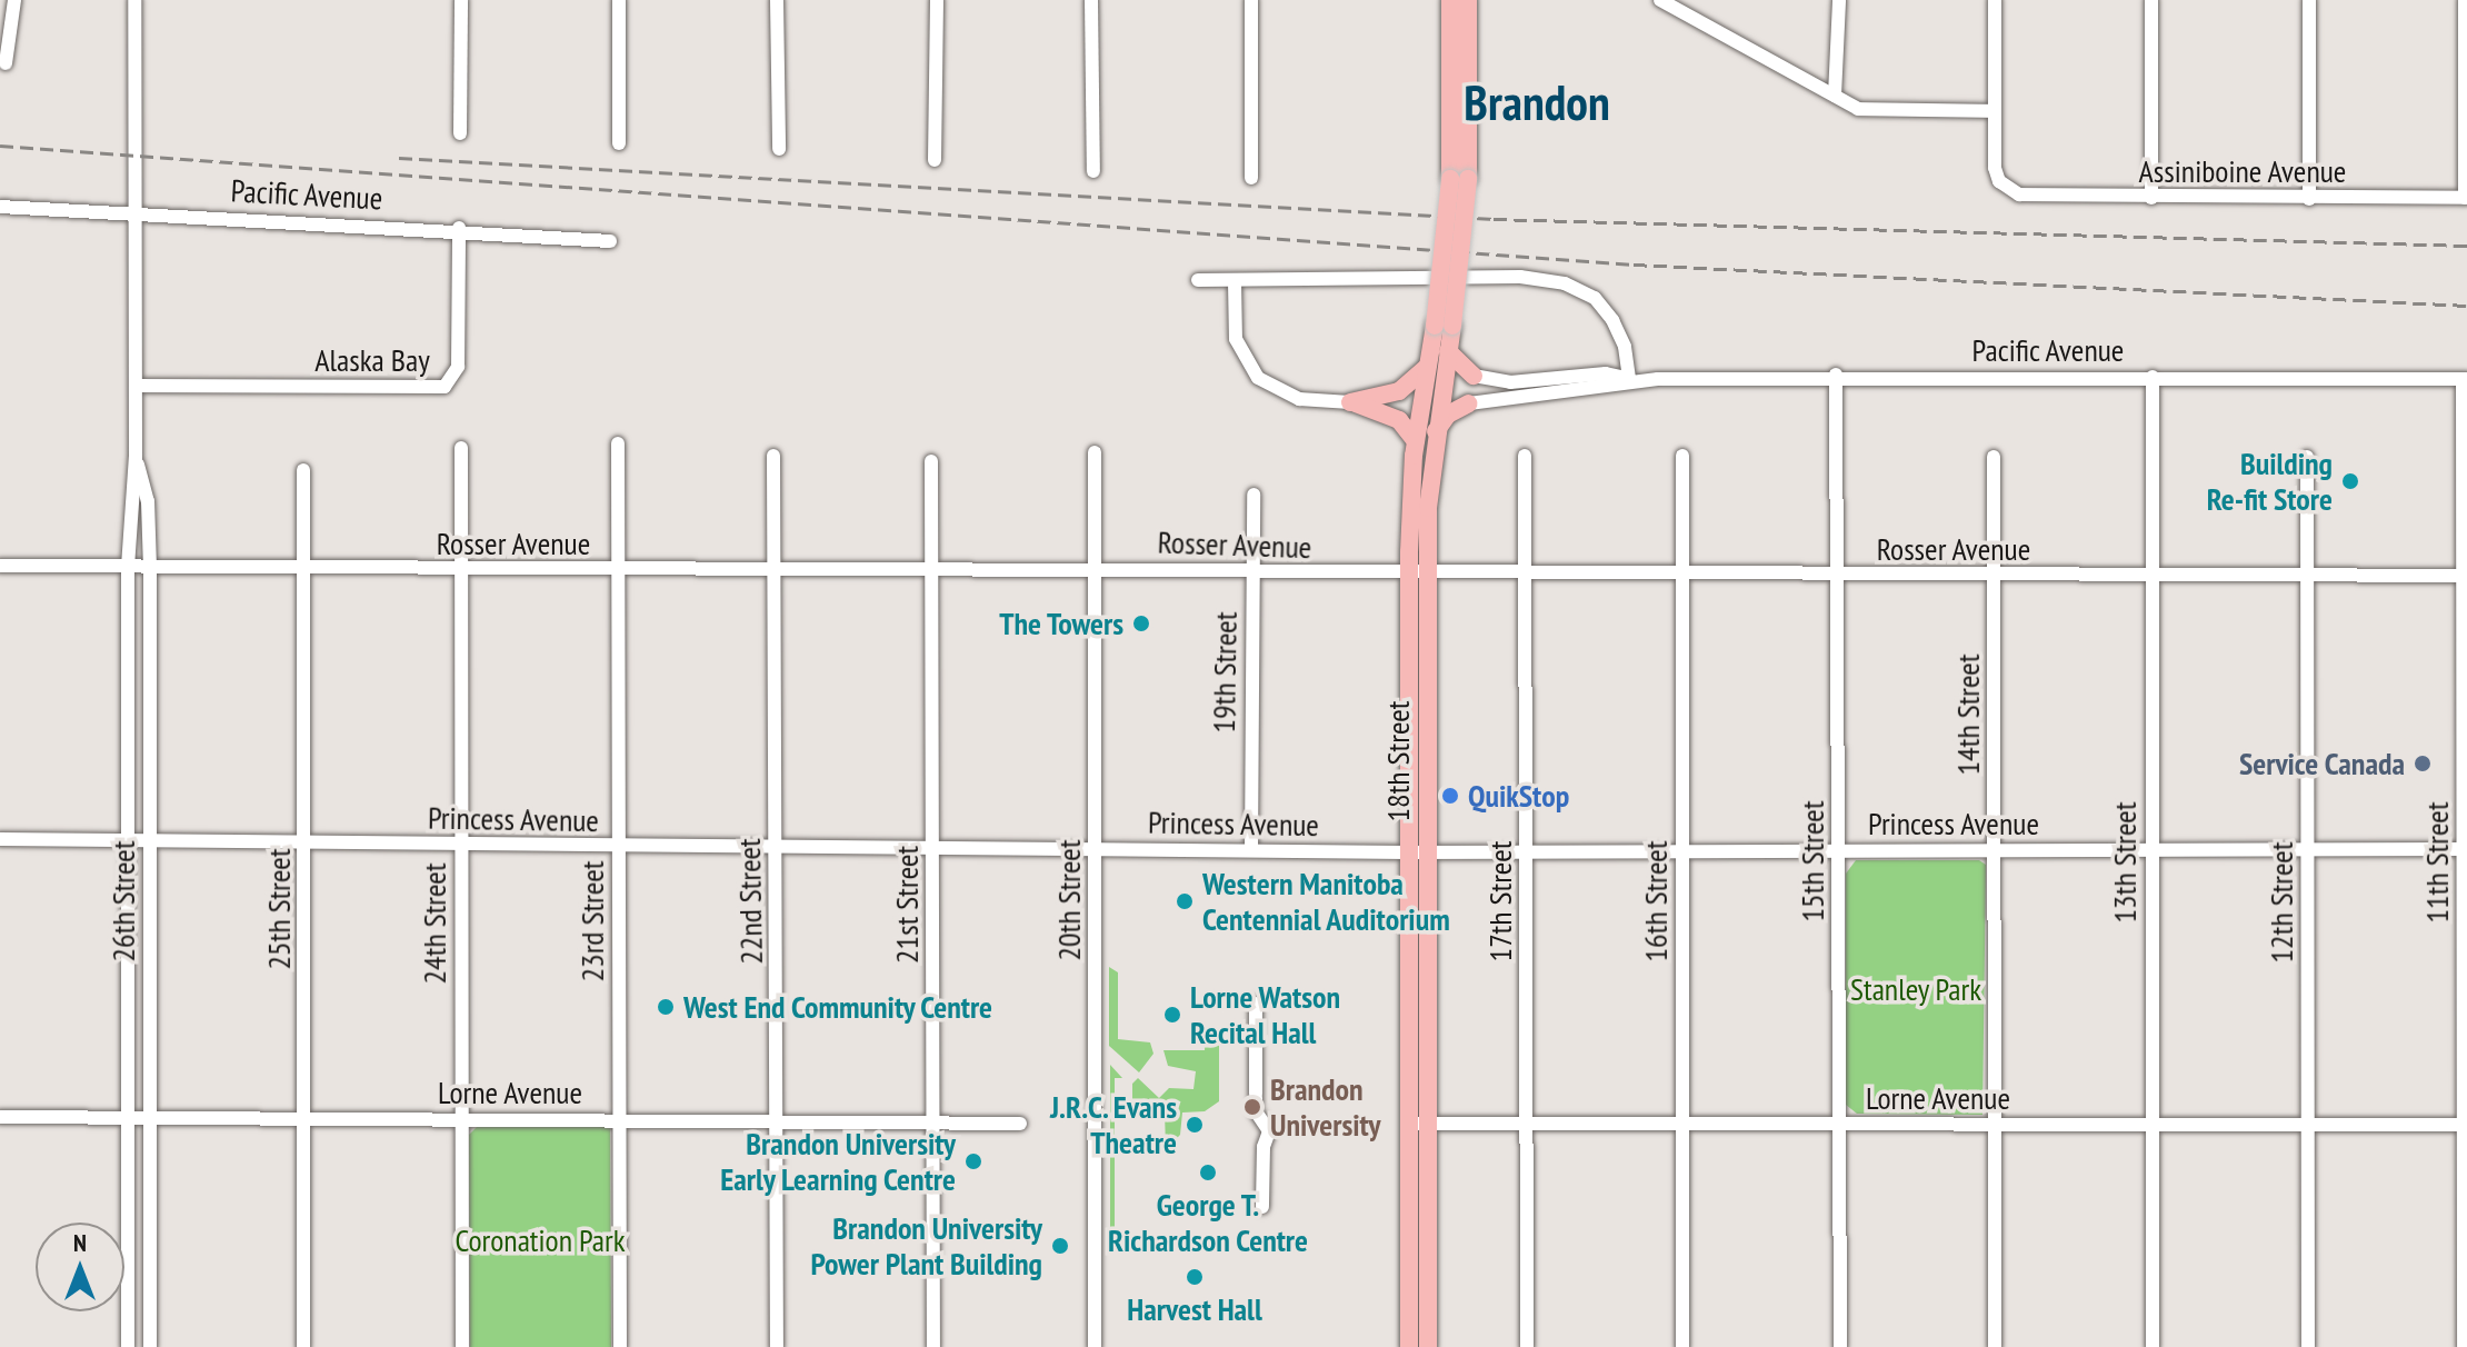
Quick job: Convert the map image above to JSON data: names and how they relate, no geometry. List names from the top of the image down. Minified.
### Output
{"streets":{"main road":["18th Street"],"street":["Assiniboine Avenue","Pacific Avenue","Alaska Bay","Rosser Avenue","19th Street","14th Street","Princess Avenue","15th Street","13th Street","11th Street","20th Street","26th Street","22nd Street","17th Street","16th Street","12th Street","21st Street","25th Street","23rd Street","24th Street","Lorne Avenue"]},"crossings":[["Pacific Avenue","Alaska Bay"],["Pacific Avenue","15th Street"],["Pacific Avenue","13th Street"],["Pacific Avenue","11th Street"],["Pacific Avenue","26th Street"],["Alaska Bay","26th Street"],["Rosser Avenue","19th Street"],["Rosser Avenue","14th Street"],["Rosser Avenue","18th Street"],["Rosser Avenue","15th Street"],["Rosser Avenue","13th Street"],["Rosser Avenue","11th Street"],["Rosser Avenue","20th Street"],["Rosser Avenue","26th Street"],["Rosser Avenue","22nd Street"],["Rosser Avenue","17th Street"],["Rosser Avenue","16th Street"],["Rosser Avenue","12th Street"],["Rosser Avenue","21st Street"],["Rosser Avenue","25th Street"],["Rosser Avenue","23rd Street"],["Rosser Avenue","24th Street"],["19th Street","Princess Avenue"],["14th Street","Princess Avenue"],["14th Street","Lorne Avenue"],["18th Street","Princess Avenue"],["18th Street","Lorne Avenue"],["Princess Avenue","15th Street"],["Princess Avenue","13th Street"],["Princess Avenue","11th Street"],["Princess Avenue","20th Street"],["Princess Avenue","26th Street"],["Princess Avenue","22nd Street"],["Princess Avenue","17th Street"],["Princess Avenue","16th Street"],["Princess Avenue","12th Street"],["Princess Avenue","21st Street"],["Princess Avenue","25th Street"],["Princess Avenue","23rd Street"],["Princess Avenue","24th Street"],["15th Street","Lorne Avenue"],["13th Street","Lorne Avenue"],["11th Street","Lorne Avenue"],["26th Street","Lorne Avenue"],["22nd Street","Lorne Avenue"],["17th Street","Lorne Avenue"],["16th Street","Lorne Avenue"],["12th Street","Lorne Avenue"],["21st Street","Lorne Avenue"],["25th Street","Lorne Avenue"],["23rd Street","Lorne Avenue"],["24th Street","Lorne Avenue"]],"districts":["Brandon"],"parks":["Stanley Park","Coronation Park"],"places":["Building Re-fit Store","The Towers","Service Canada","QuikStop","Western Manitoba Centennial Auditorium","West End Community Centre","Lorne Watson Recital Hall","Brandon University","J.R.C. Evans Theatre","Brandon University Early Learning Centre","George T. Richardson Centre","Brandon University Power Plant Building","Harvest Hall"],"north":"top"}
